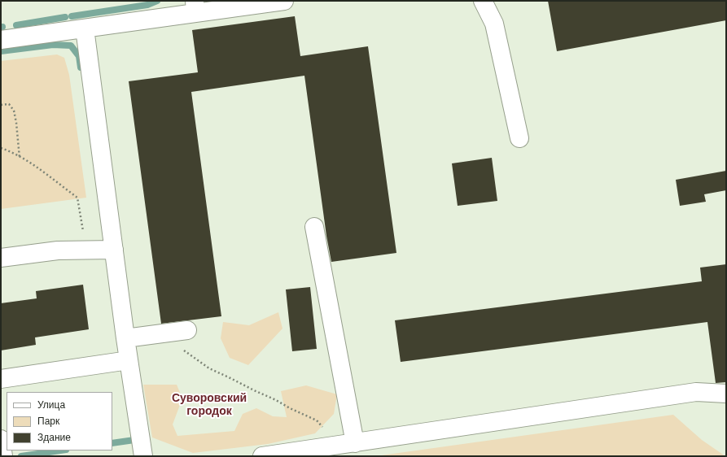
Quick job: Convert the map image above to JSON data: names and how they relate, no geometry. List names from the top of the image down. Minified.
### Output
{"districts":["Суворовский городок"],"legend":["Улица","Парк","Здание"]}
